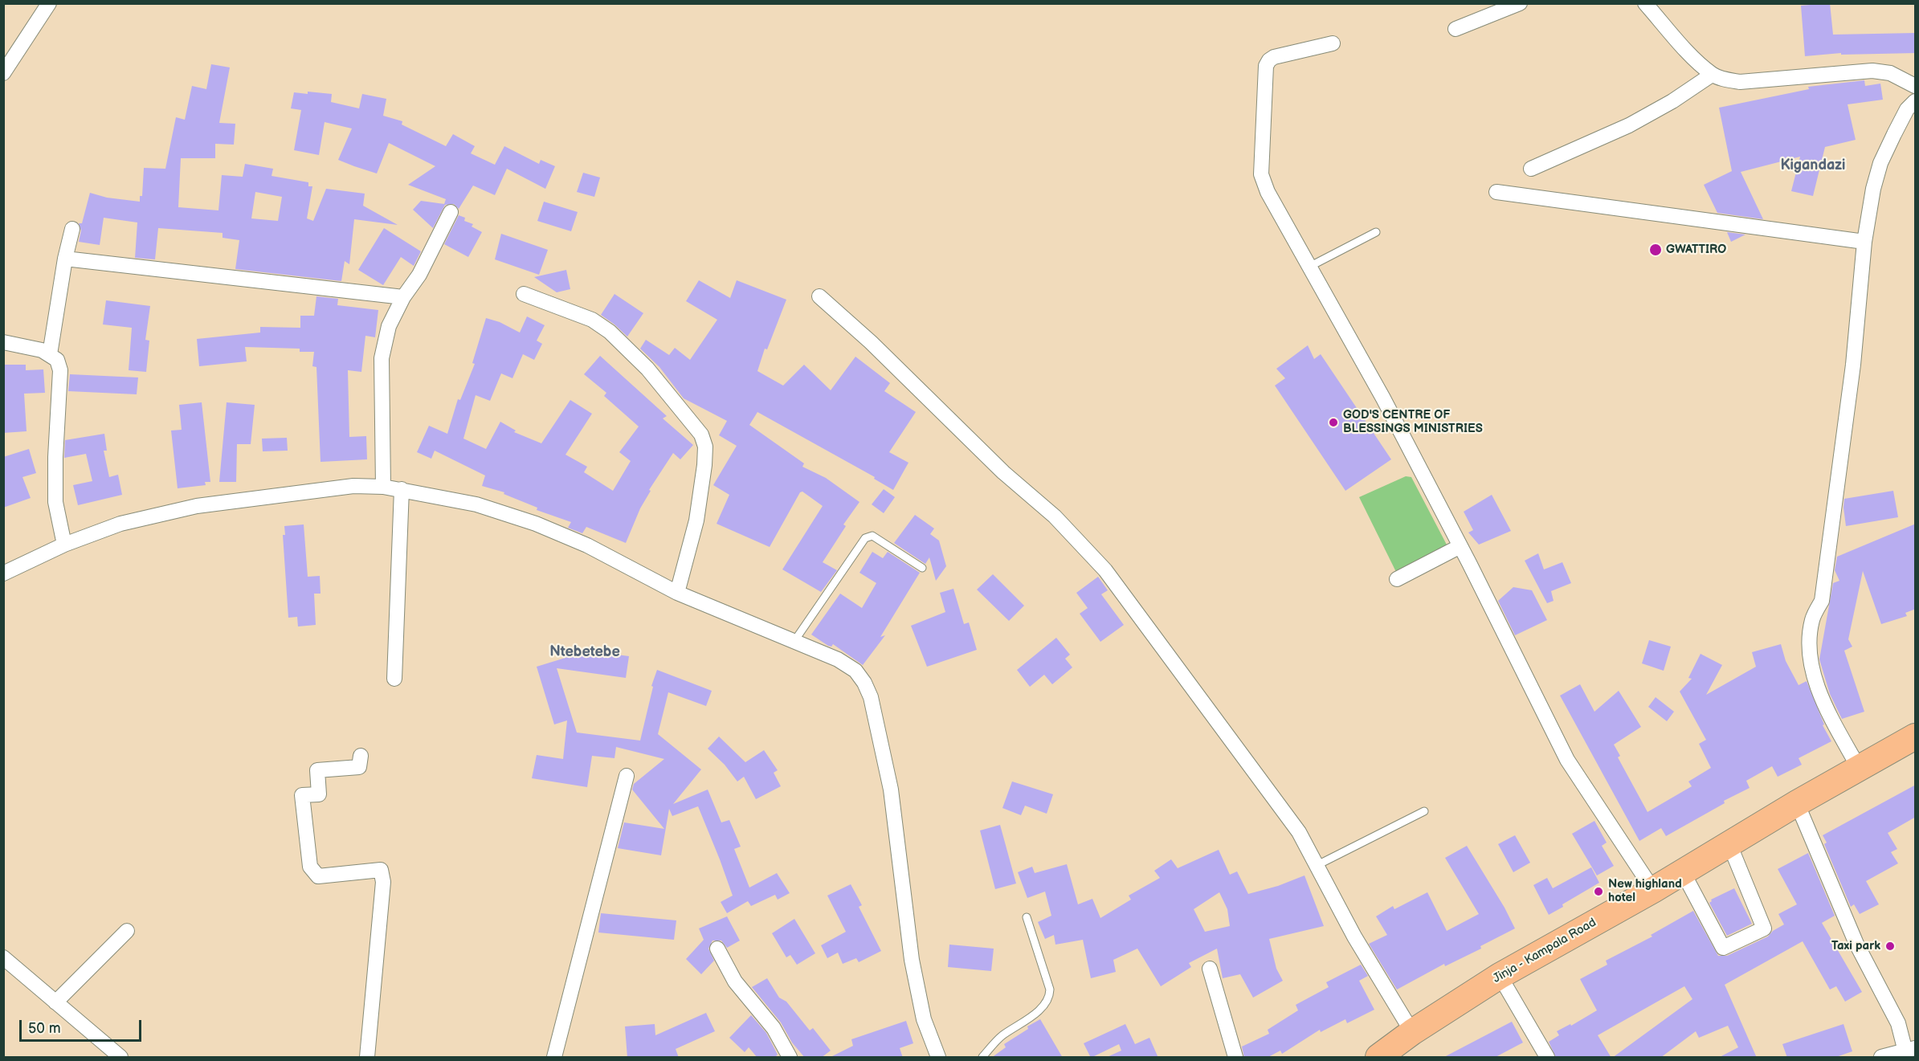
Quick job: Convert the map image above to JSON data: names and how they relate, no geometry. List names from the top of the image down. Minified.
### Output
{"streets":{"highway":["Jinja - Kampala Road"]},"districts":["Kigandazi","Ntebetebe"],"places":["GWATTIRO","GOD'S CENTRE OF BLESSINGS MINISTRIES","New highland hotel","Taxi park"],"scale_bar":"50 m"}
